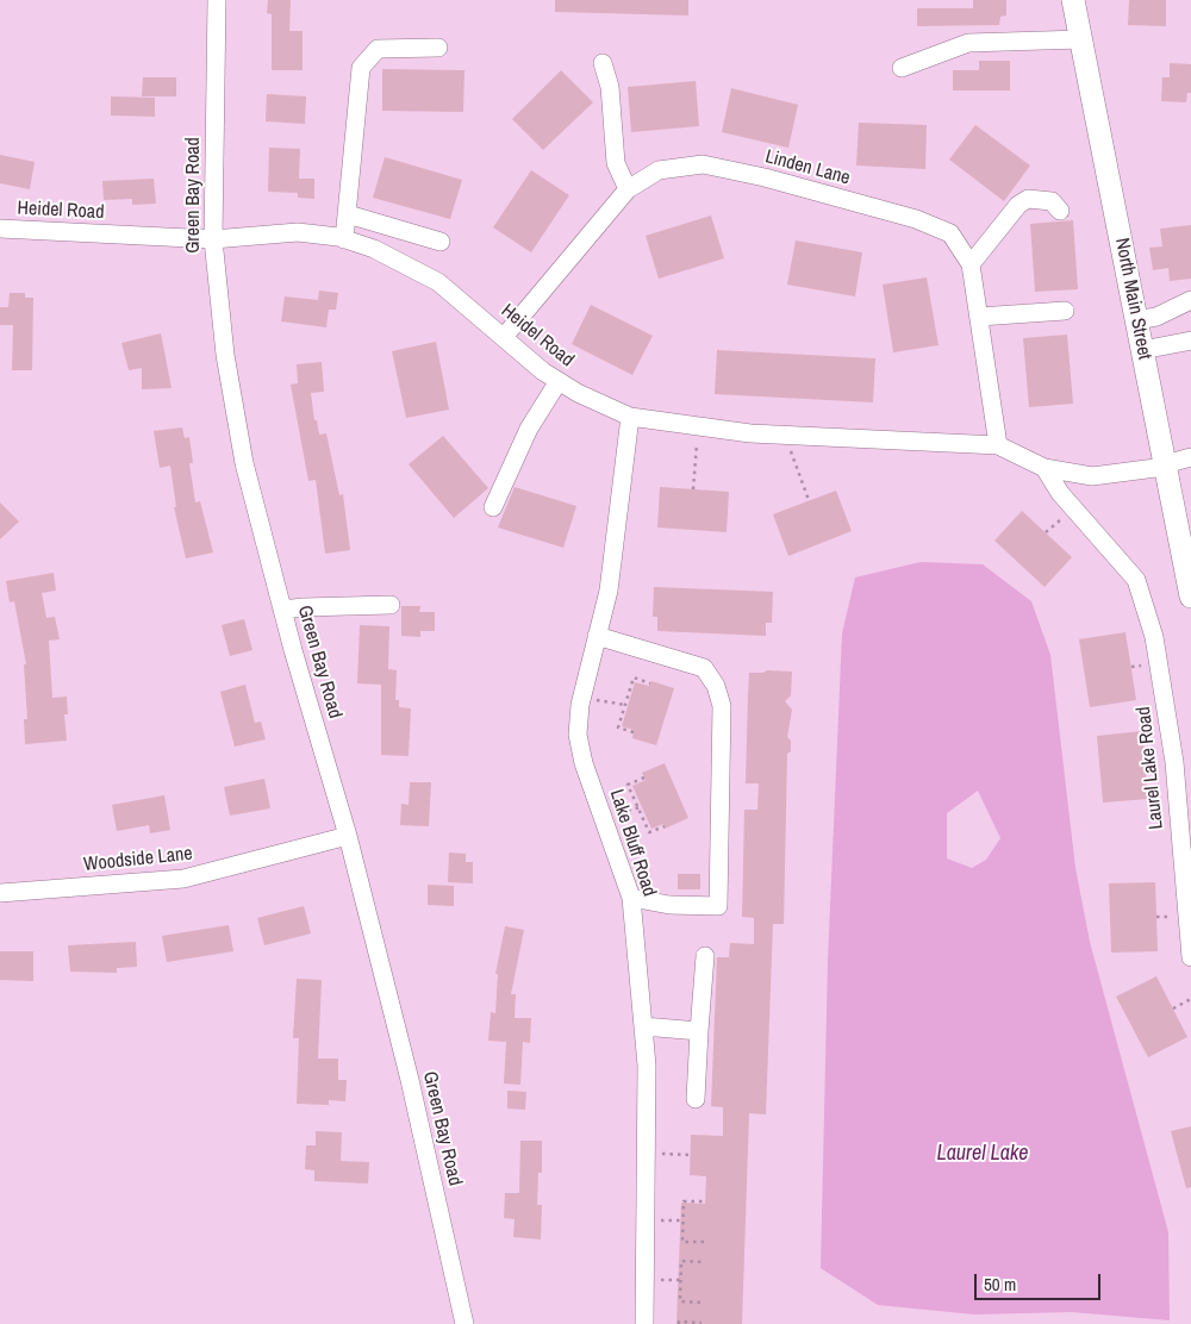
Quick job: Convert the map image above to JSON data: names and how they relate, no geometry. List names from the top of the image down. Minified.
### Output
{"streets":{"main road":["North Main Street"],"street":["Linden Lane","Green Bay Road","Heidel Road","Laurel Lake Road","Lake Bluff Road","Woodside Lane"]},"crossings":[["Linden Lane","Heidel Road"],["Green Bay Road","Heidel Road"],["Green Bay Road","Woodside Lane"],["Heidel Road","North Main Street"],["Heidel Road","Laurel Lake Road"],["Heidel Road","Lake Bluff Road"]],"water":["Laurel Lake"],"scale_bar":"50 m"}
